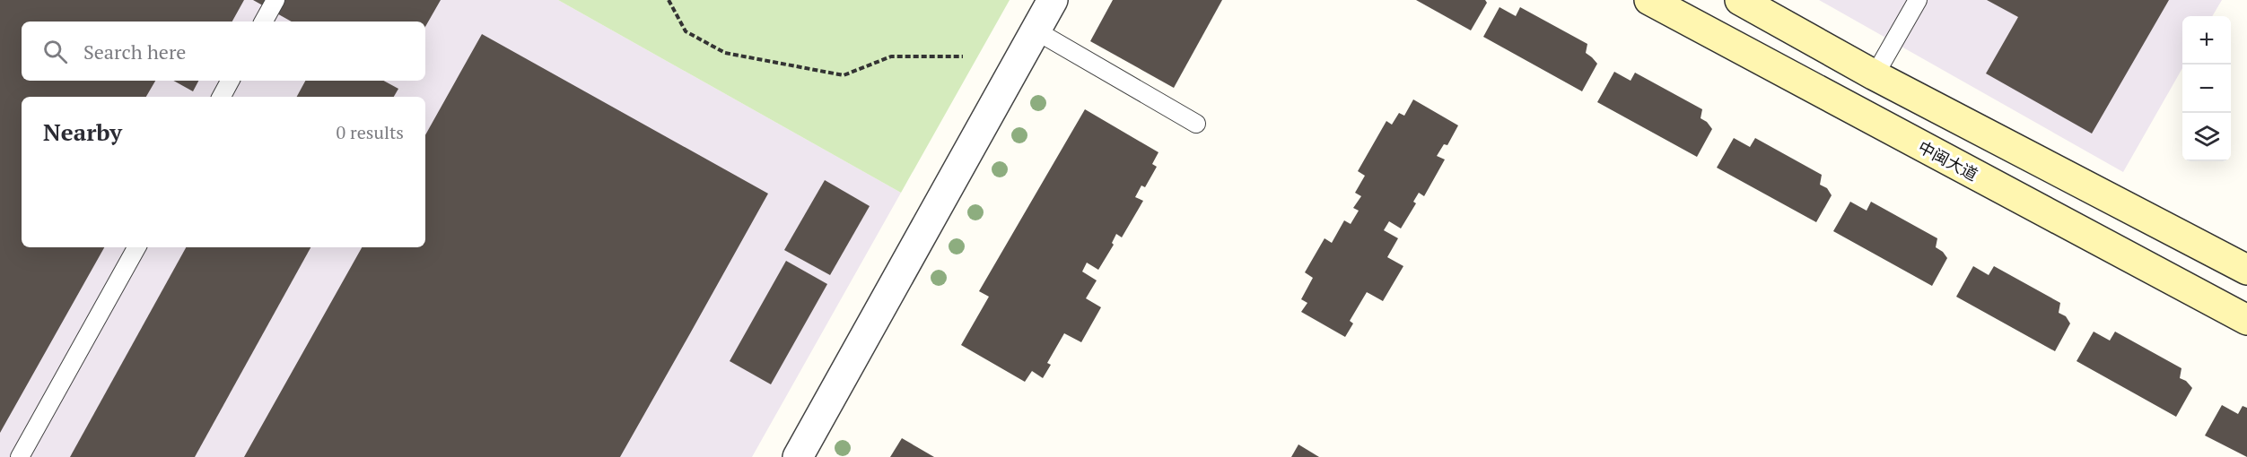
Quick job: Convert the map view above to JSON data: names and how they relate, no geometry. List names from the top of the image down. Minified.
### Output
{"streets":{"main road":["中闽大道"]},"page":{"map_buttons":["+","−"],"search":"Search here","heading":["Nearby","0 results"]}}
